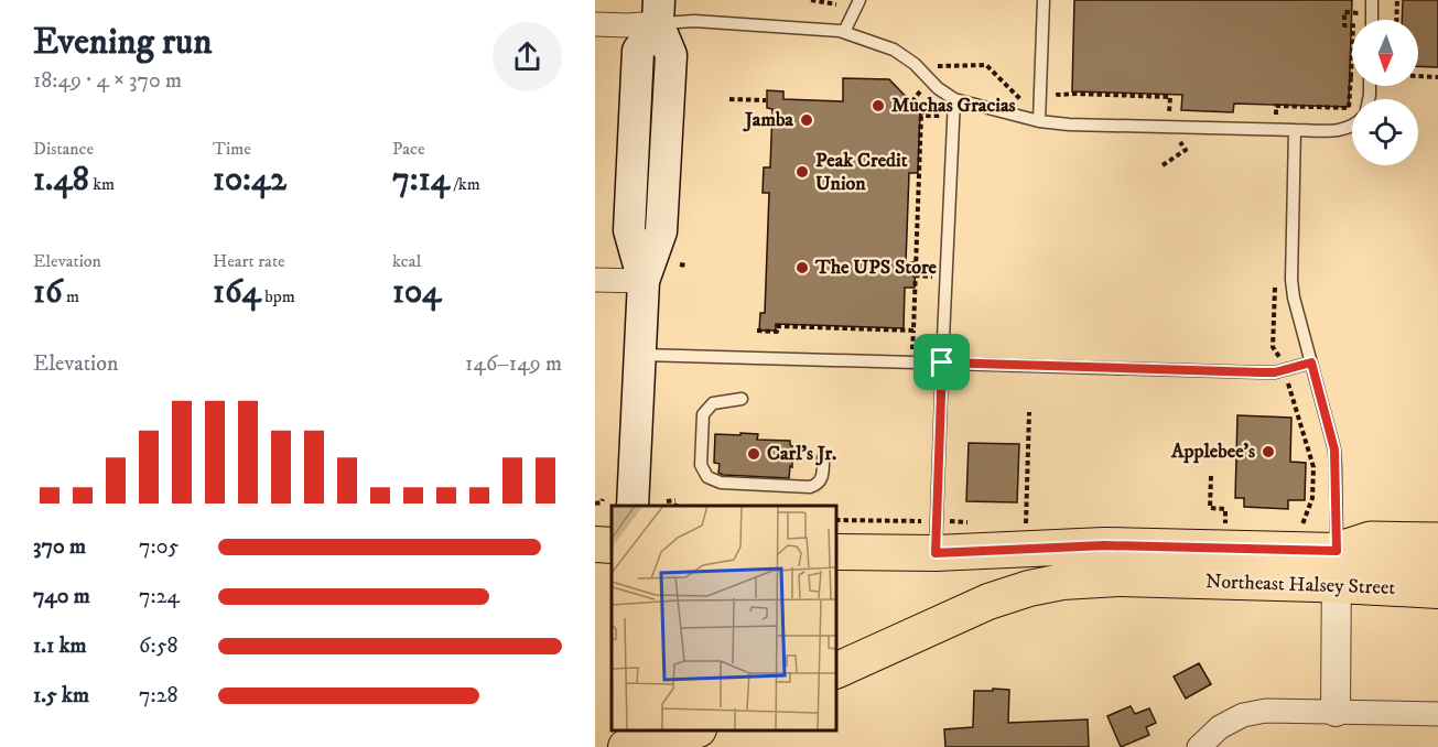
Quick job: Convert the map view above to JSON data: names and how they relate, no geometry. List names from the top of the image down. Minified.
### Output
{"streets":{"main road":["Northeast Halsey Street"]},"places":["Muchas Gracias","Jamba","Peak Credit Union","The UPS Store","Applebee's","Carl's Jr."],"north":"bottom","page":{"heading":["Evening run","18:49 · 4 × 370 m"],"stats":[["Distance","1.48 km"],["Time","10:42"],["Pace","7:14 /km"],["Elevation","16 m"],["Heart rate","164 bpm"],["kcal","104"]],"chart":["Elevation","146–149 m"],"list":[{"name":"370 m","note":"7:05"},{"name":"740 m","note":"7:24"},{"name":"1.1 km","note":"6:58"},{"name":"1.5 km","note":"7:28"}]}}
